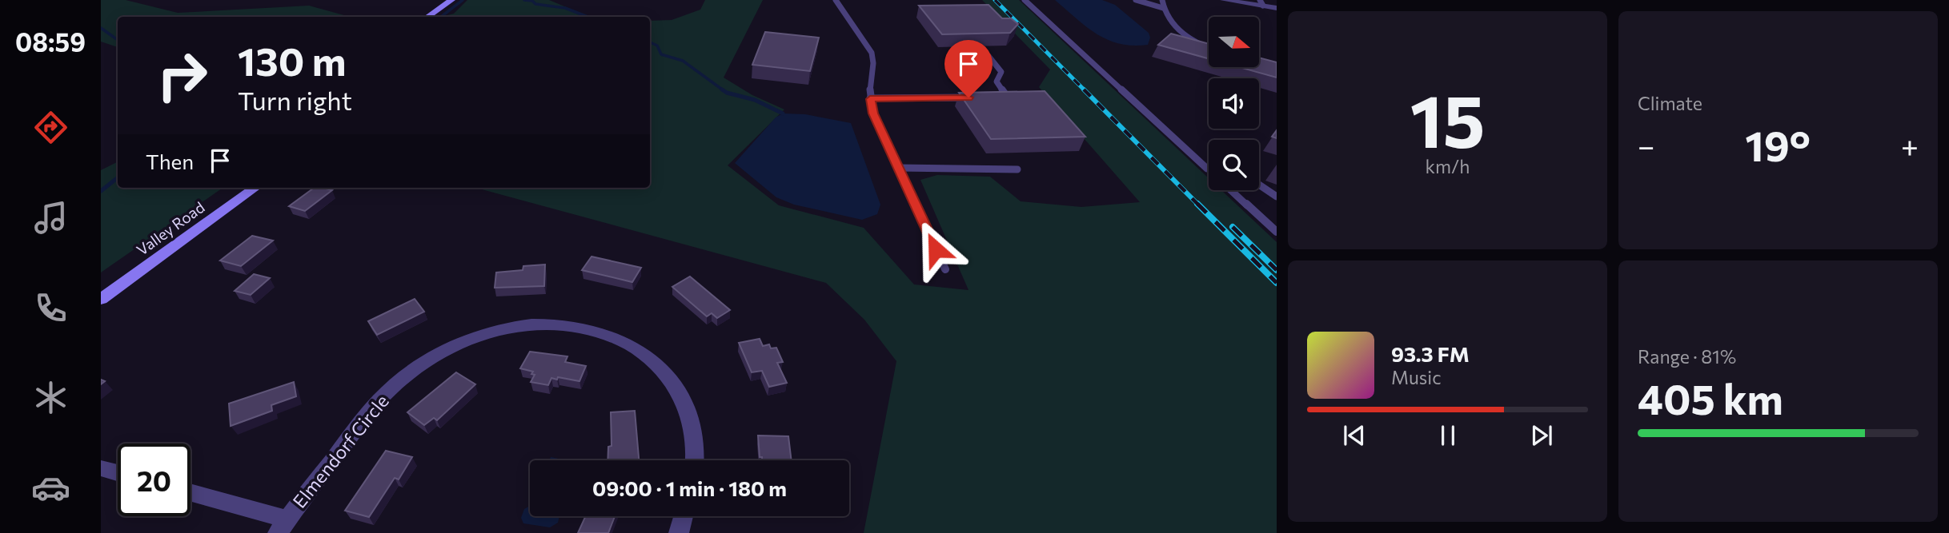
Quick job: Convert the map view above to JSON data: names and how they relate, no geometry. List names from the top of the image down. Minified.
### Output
{"streets":{"street":["Valley Road","Elmendorf Circle"]},"north":"right","page":{"tabs":"08:59","tile":[["15","km/h"],"Climate",["Range · 81%","405 km"]],"turn":["130 m","Turn right"],"heat":["−","19°","+"],"then":"Then","song":["93.3 FM","Music"],"limit":"20","trip":"09:00 · 1 min · 180 m"}}
